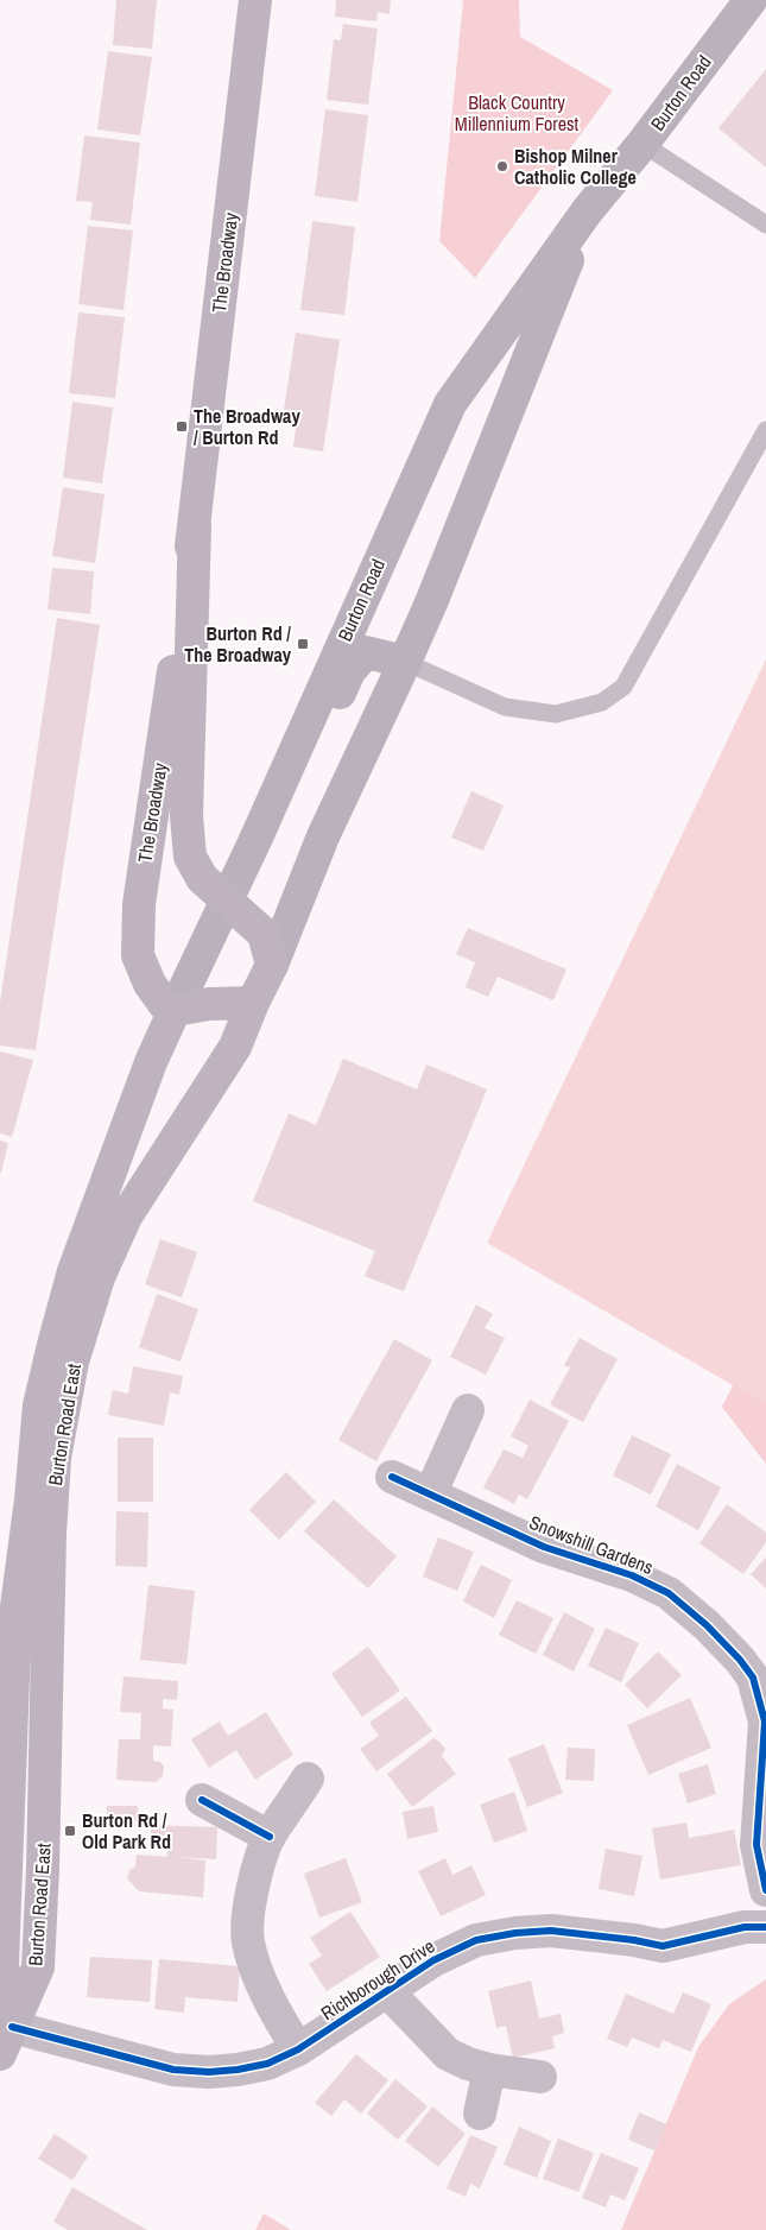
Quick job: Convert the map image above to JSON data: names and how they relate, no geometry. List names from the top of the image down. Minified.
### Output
{"streets":{"main road":["Burton Road","The Broadway","Burton Road East"],"street":["Snowshill Gardens","Richborough Drive"]},"crossings":[["Burton Road","The Broadway"],["Burton Road","Burton Road East"],["The Broadway","Burton Road East"],["Burton Road East","Richborough Drive"]],"parks":["Black Country Millennium Forest"],"places":{"other":["Bishop Milner Catholic College"],"transit":["The Broadway / Burton Rd","Burton Rd / The Broadway","Burton Rd / Old Park Rd"]}}
